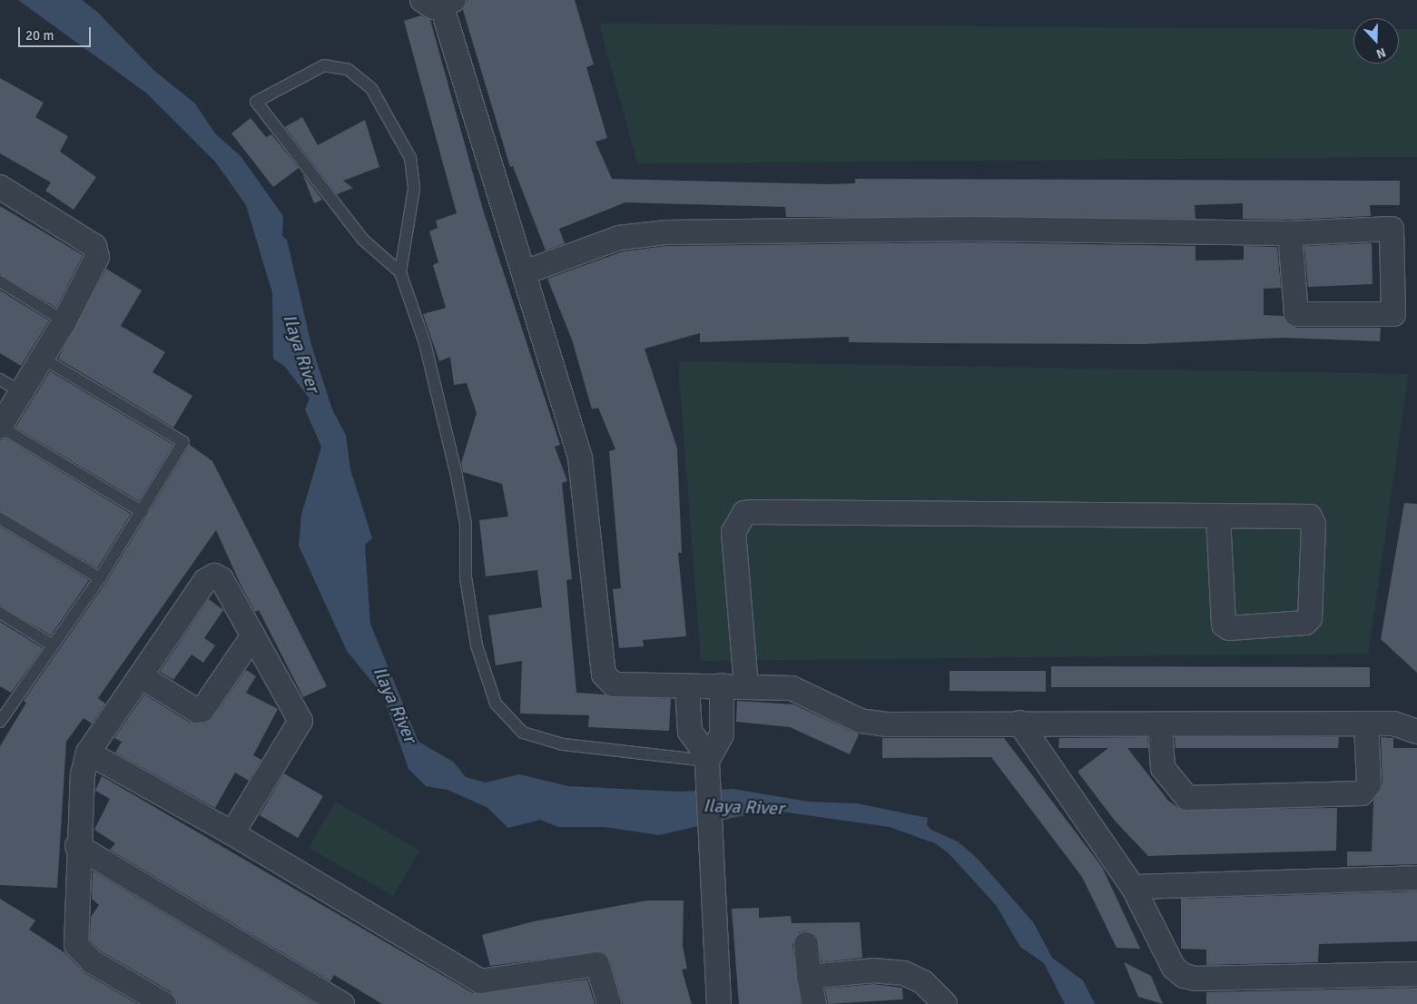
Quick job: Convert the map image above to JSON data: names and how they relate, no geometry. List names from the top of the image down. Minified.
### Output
{"water":["Ilaya River"],"scale_bar":"20 m","north":"bottom"}
